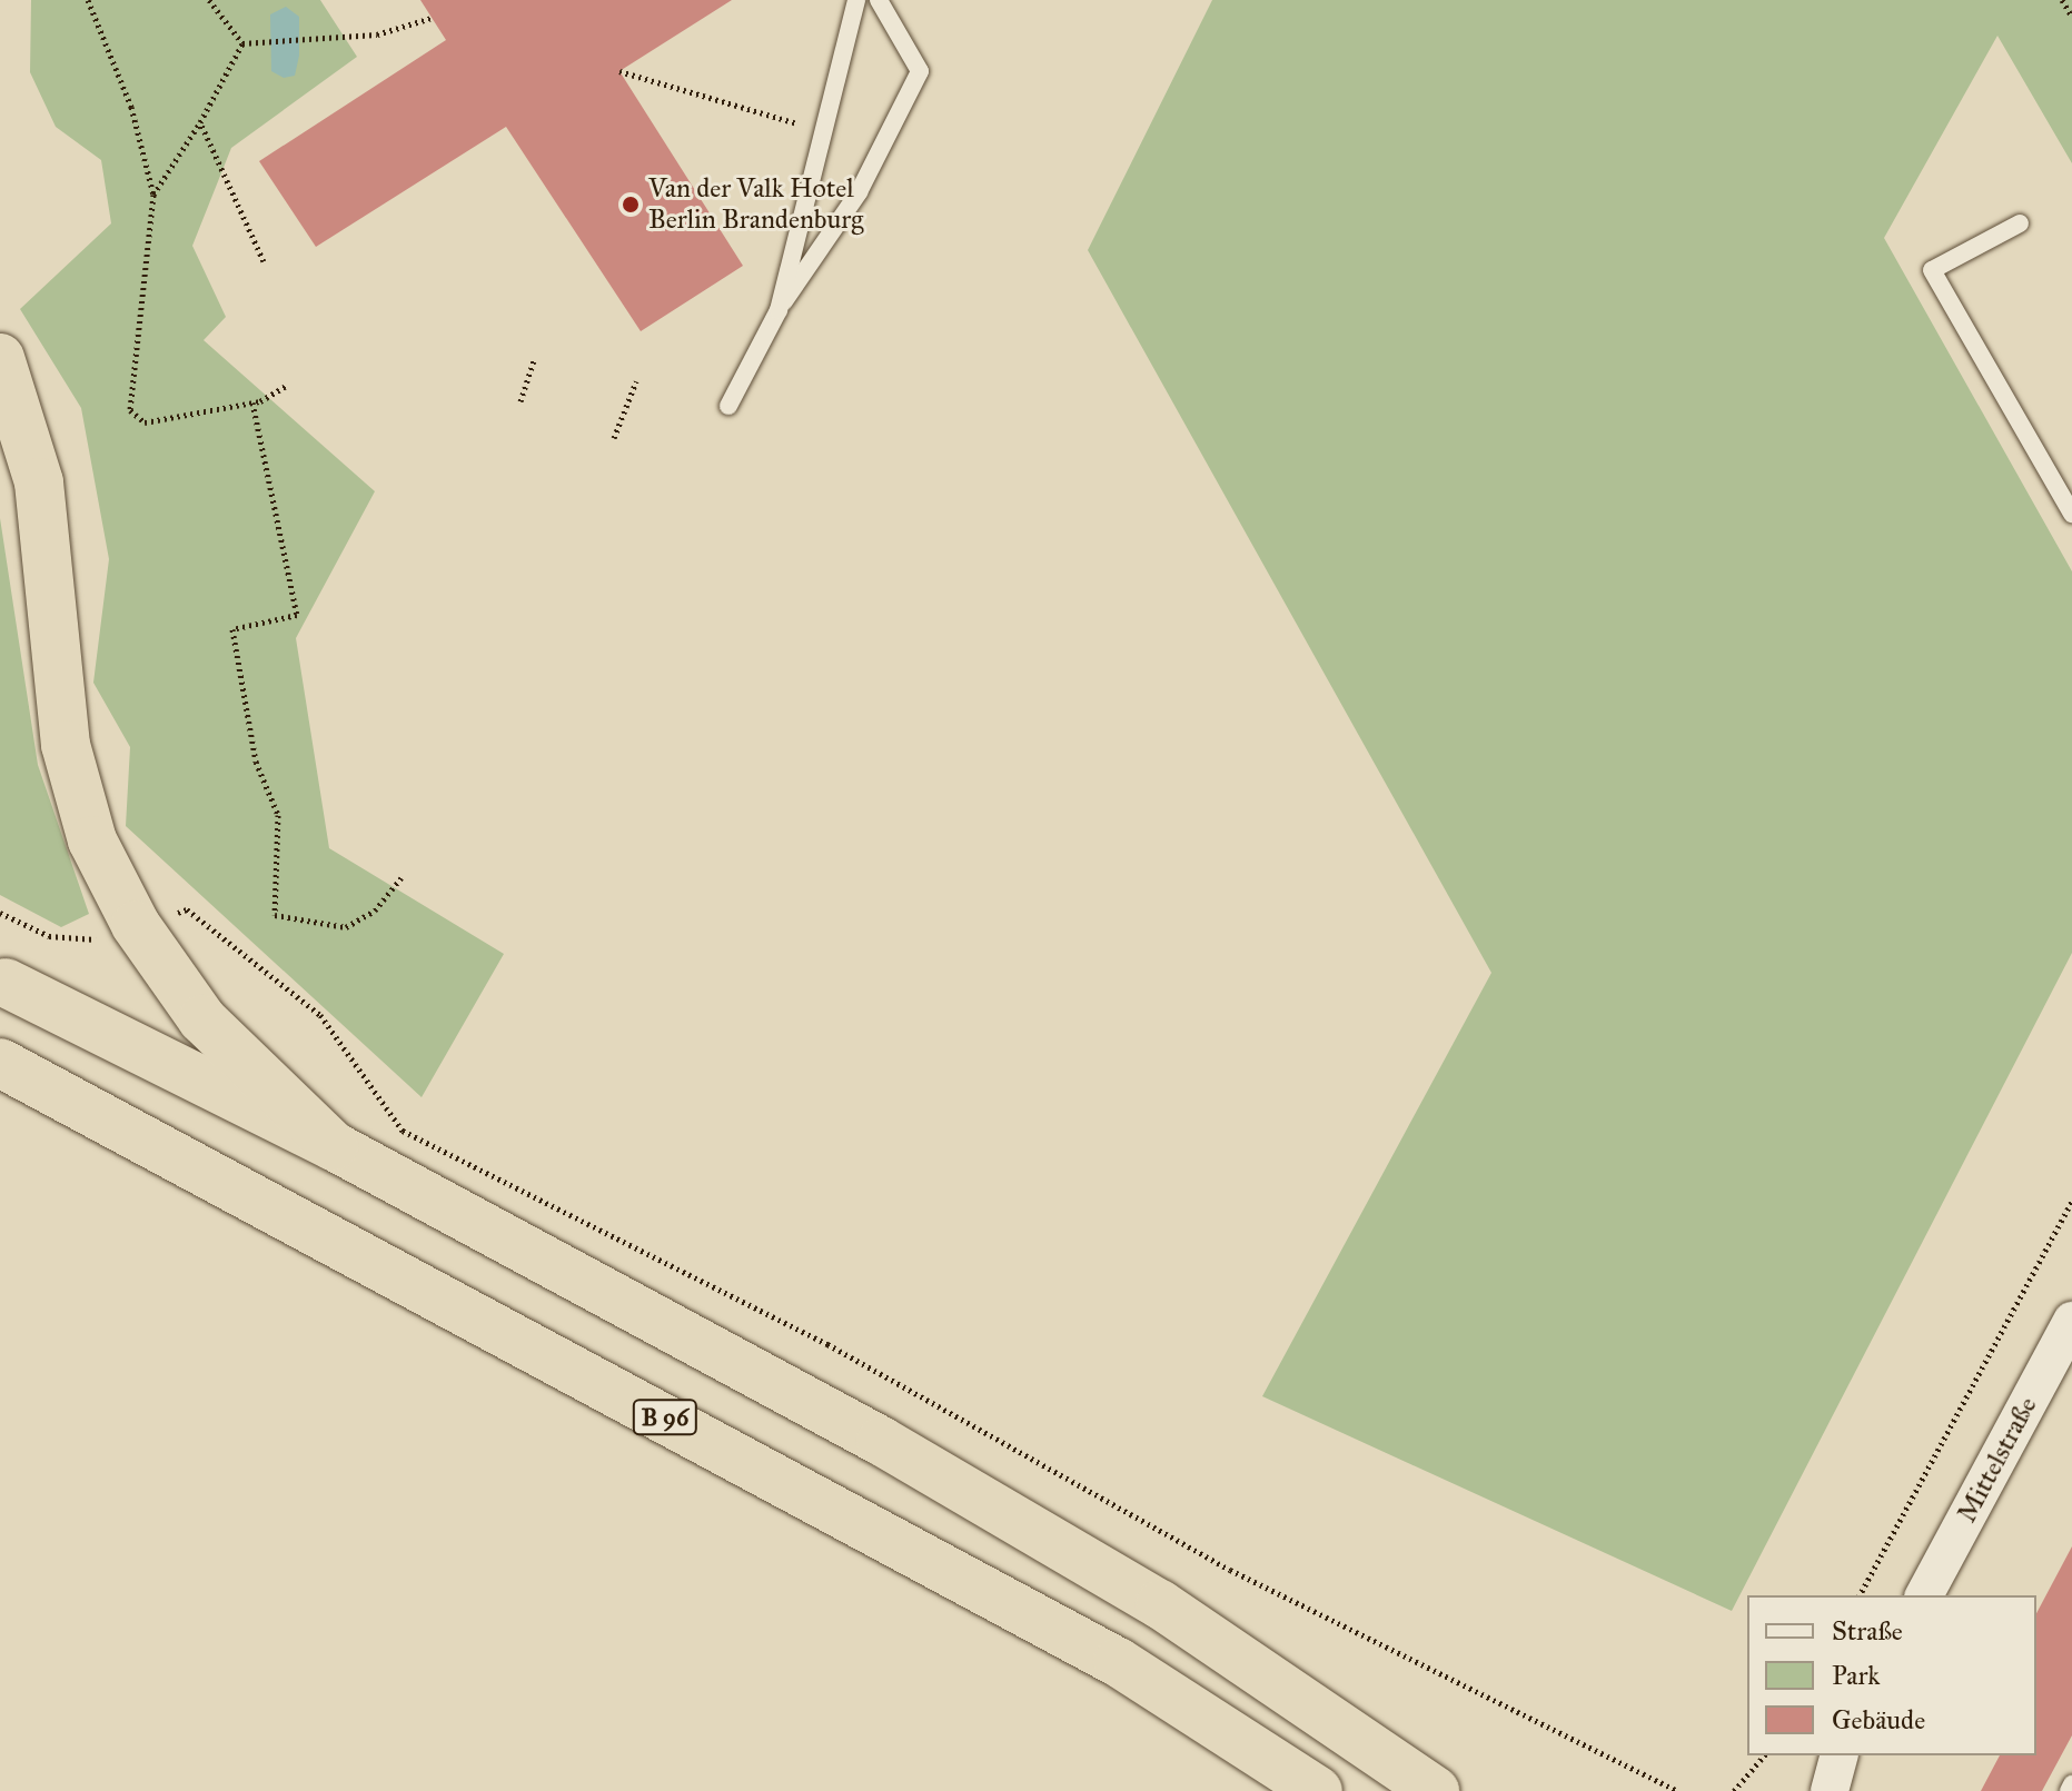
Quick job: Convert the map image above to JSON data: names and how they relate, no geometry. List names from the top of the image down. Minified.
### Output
{"streets":{"highway":["B 96"],"street":["Mittelstraße"]},"places":["Van der Valk Hotel Berlin Brandenburg"],"legend":["Straße","Park","Gebäude"]}
